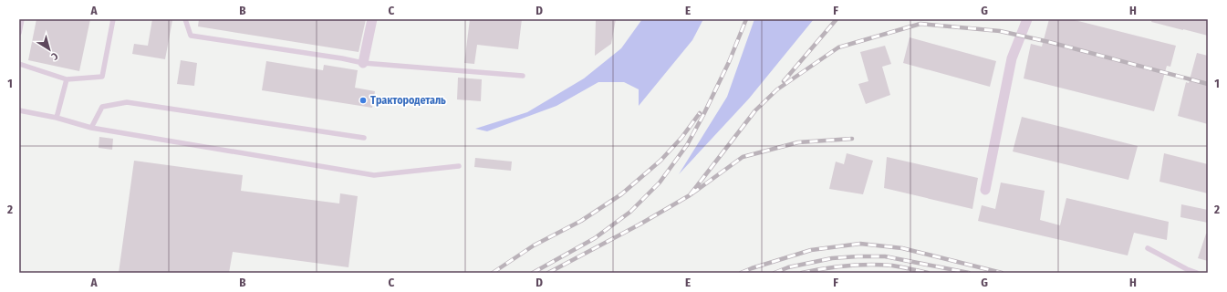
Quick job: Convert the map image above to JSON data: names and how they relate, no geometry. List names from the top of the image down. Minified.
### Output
{"places":["Трактородеталь"],"north":"bottom right","grid":{"columns":["A","B","C","D","E","F","G","H"],"rows":["1","2"]}}
